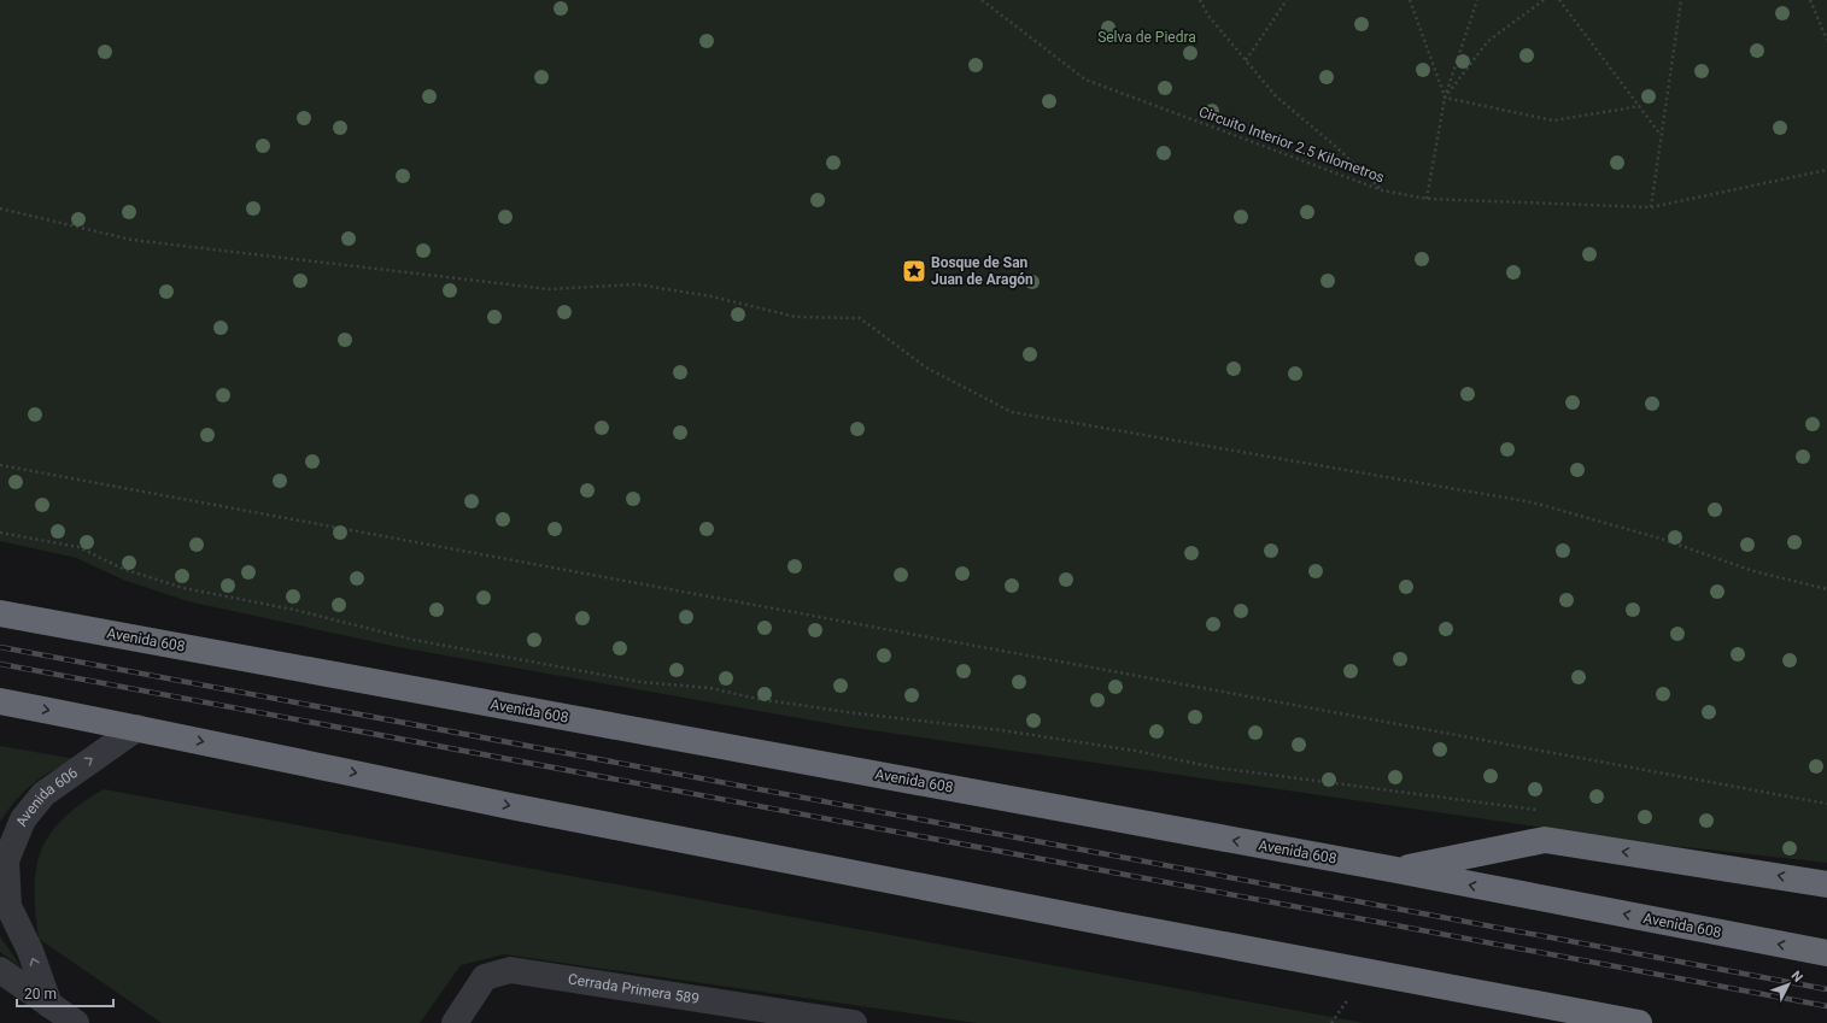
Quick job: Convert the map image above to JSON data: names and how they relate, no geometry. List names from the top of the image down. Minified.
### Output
{"streets":{"highway":["Avenida 608"],"street":["Avenida 606","Cerrada Primera 589"],"path":["Circuito Interior 2.5 Kilometros"]},"one_way":["Avenida 606"],"parks":["Selva de Piedra"],"places":{"place":["Bosque de San Juan de Aragón"]},"scale_bar":"20 m","north":"top right"}
